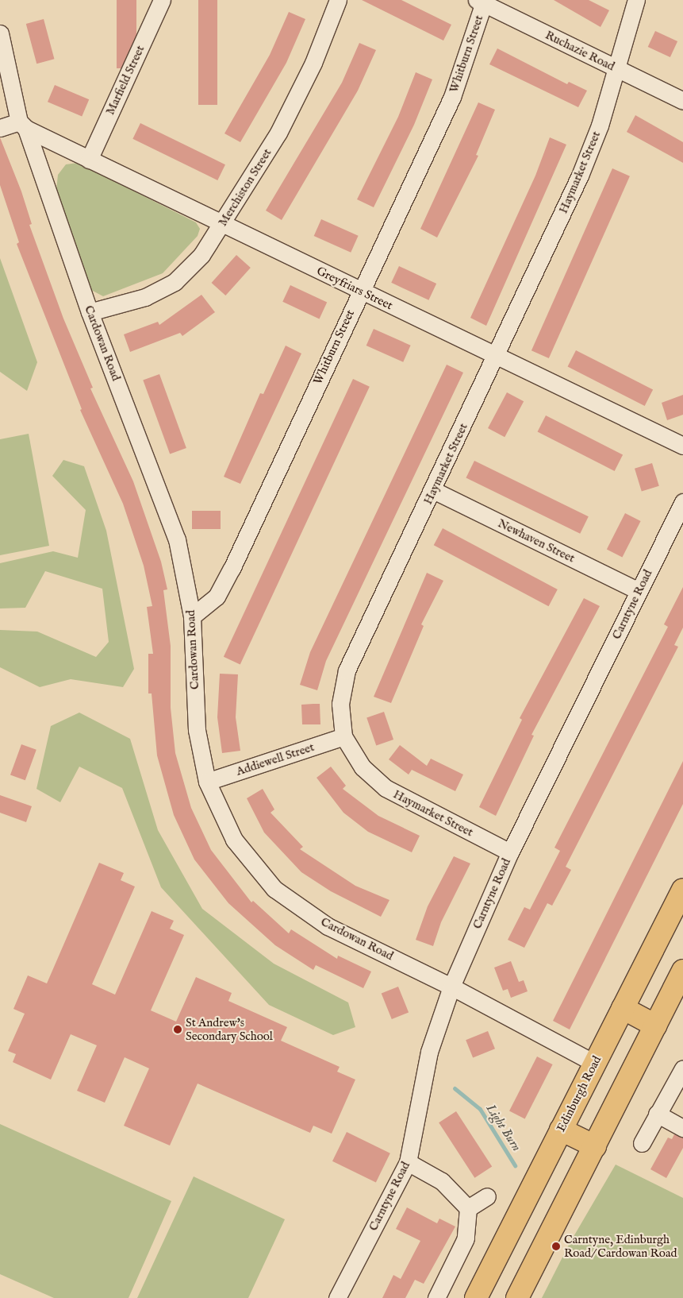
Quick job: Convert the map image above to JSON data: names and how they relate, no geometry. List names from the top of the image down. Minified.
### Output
{"streets":{"main road":["Edinburgh Road"],"street":["Ruchazie Road","Whitburn Street","Marfield Street","Haymarket Street","Merchiston Street","Greyfriars Street","Cardowan Road","Newhaven Street","Carntyne Road","Addiewell Street"]},"crossings":[["Ruchazie Road","Whitburn Street"],["Ruchazie Road","Haymarket Street"],["Whitburn Street","Greyfriars Street"],["Whitburn Street","Cardowan Road"],["Marfield Street","Greyfriars Street"],["Haymarket Street","Greyfriars Street"],["Haymarket Street","Newhaven Street"],["Haymarket Street","Carntyne Road"],["Haymarket Street","Addiewell Street"],["Merchiston Street","Greyfriars Street"],["Merchiston Street","Cardowan Road"],["Greyfriars Street","Cardowan Road"],["Cardowan Road","Carntyne Road"],["Cardowan Road","Addiewell Street"],["Cardowan Road","Edinburgh Road"],["Newhaven Street","Carntyne Road"]],"water":["Light Burn"],"places":["St Andrew's Secondary School","Carntyne, Edinburgh Road/ Cardowan Road"]}
